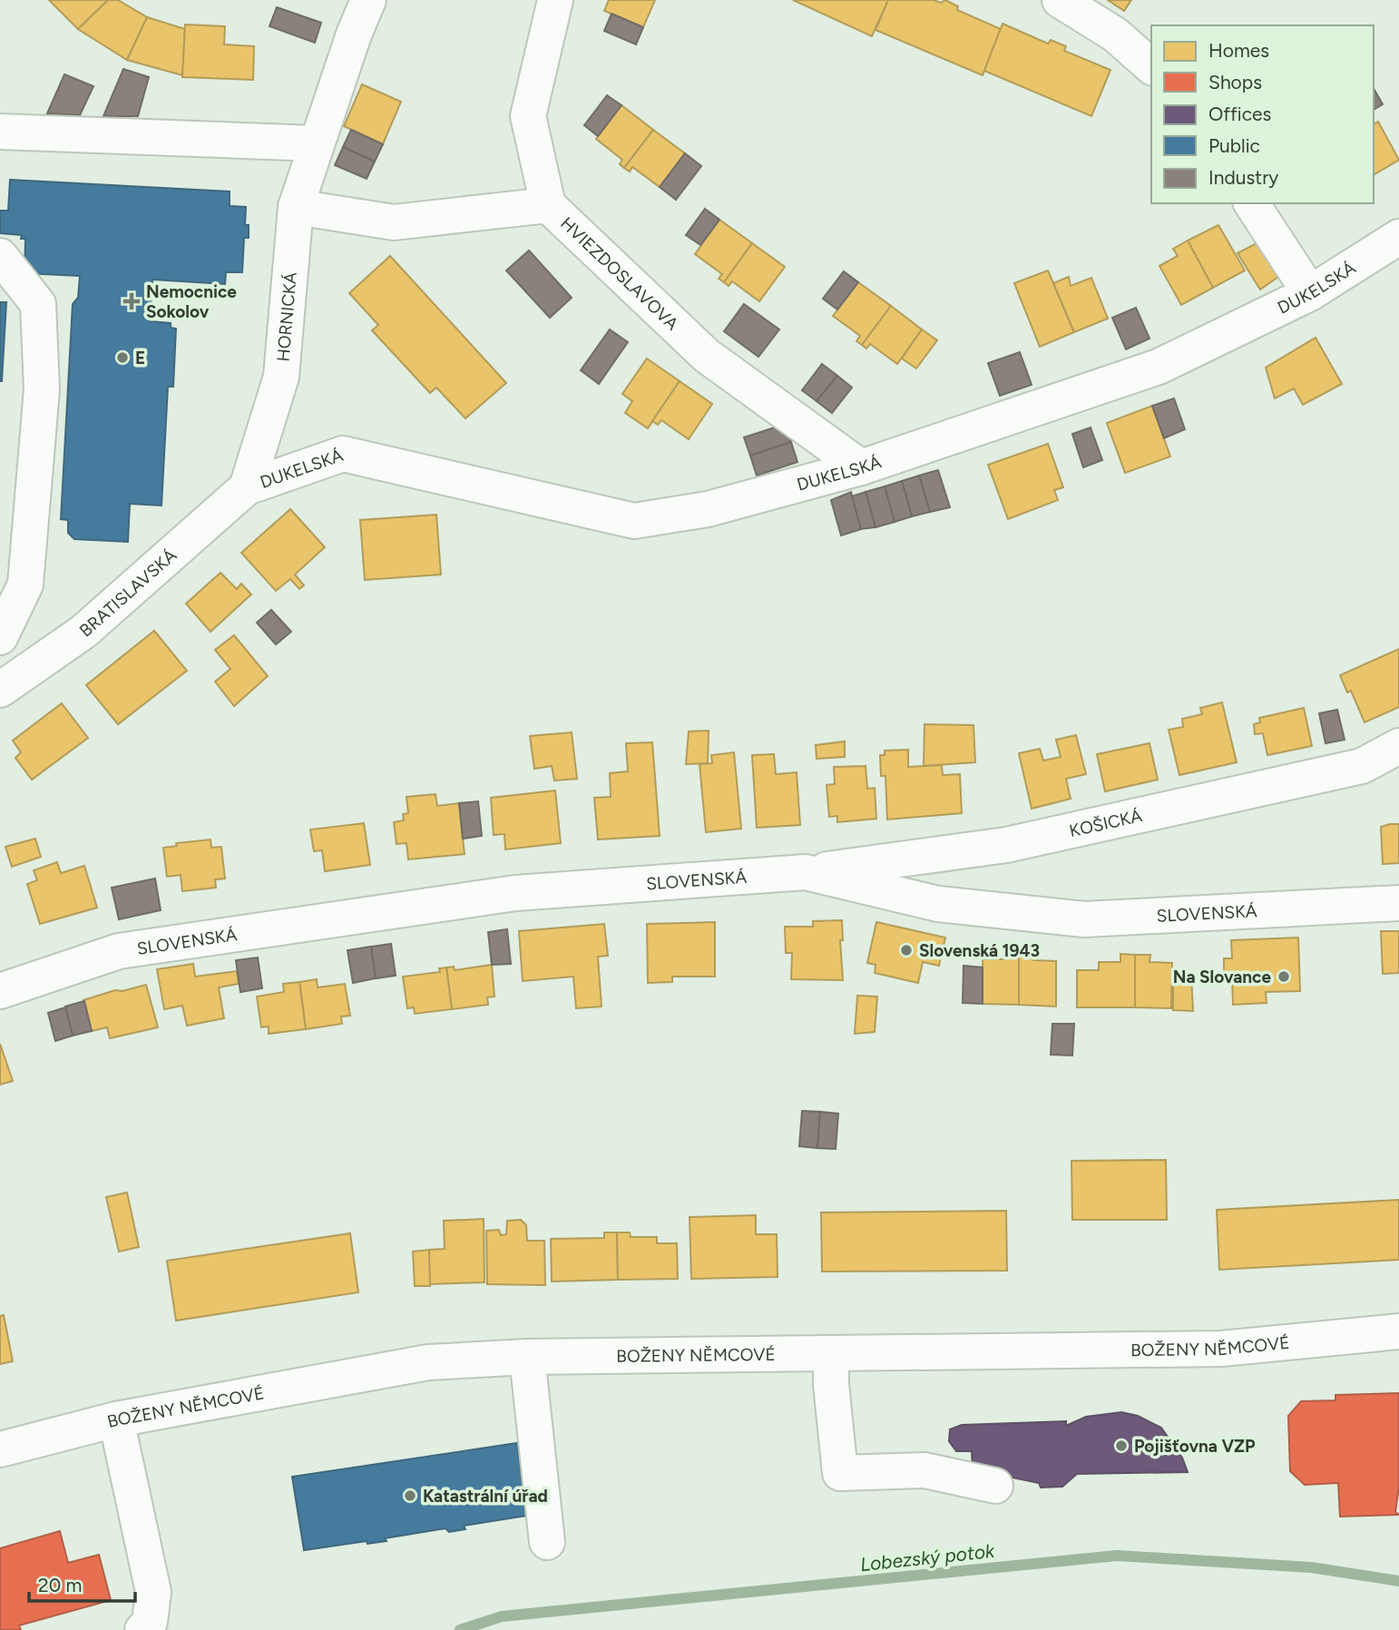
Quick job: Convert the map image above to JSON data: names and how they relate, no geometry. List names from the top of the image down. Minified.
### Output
{"streets":{"street":["HVIEZDOSLAVOVA","DUKELSKÁ","HORNICKÁ","BRATISLAVSKÁ","KOŠICKÁ","SLOVENSKÁ","BOŽENY NĚMCOVÉ"]},"crossings":[["HVIEZDOSLAVOVA","DUKELSKÁ"],["DUKELSKÁ","HORNICKÁ"],["DUKELSKÁ","BRATISLAVSKÁ"],["HORNICKÁ","BRATISLAVSKÁ"],["KOŠICKÁ","SLOVENSKÁ"]],"water":["Lobezský potok"],"places":{"health":["Nemocnice Sokolov"],"other":["E","Slovenská 1943","Na Slovance","Pojišťovna VZP","Katastrální úřad"]},"legend":["Homes","Shops","Offices","Public","Industry"],"scale_bar":"20 m"}
